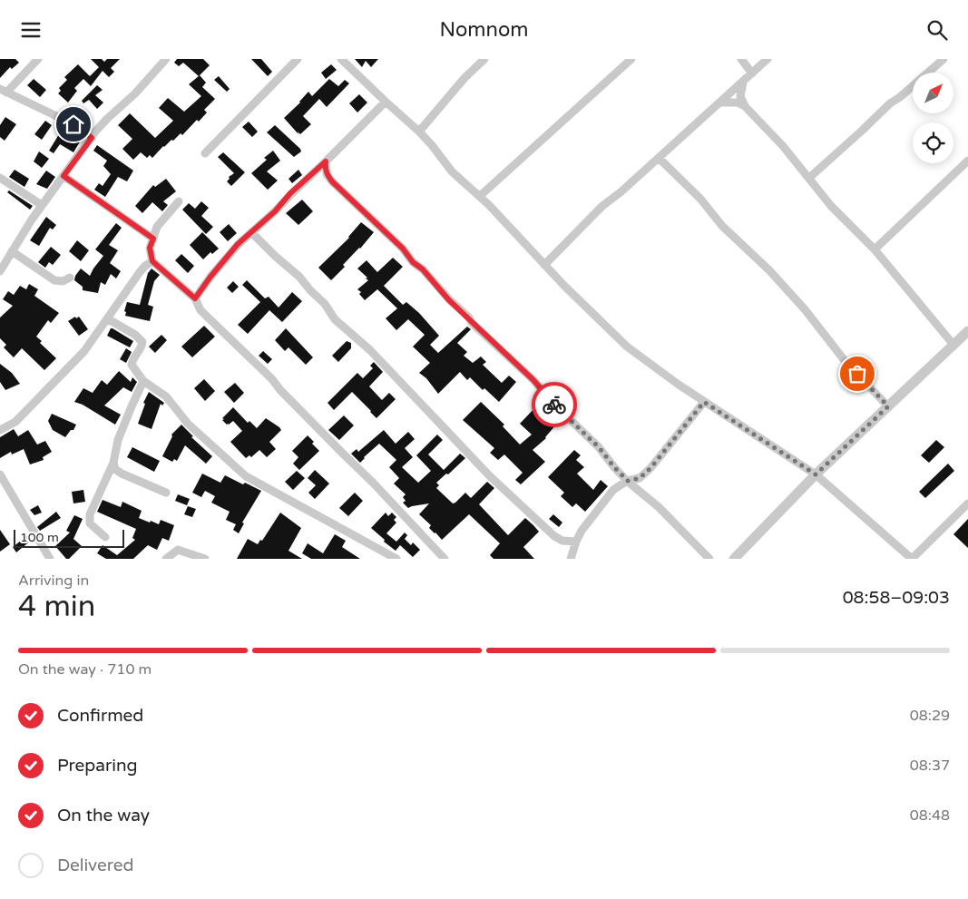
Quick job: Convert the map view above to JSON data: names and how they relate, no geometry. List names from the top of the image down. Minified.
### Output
{"scale_bar":"100 m","north":"top right","page":{"header":"Nomnom","scale":"100 m","heading":["4 min","Arriving in","08:58–09:03"],"bar":"On the way · 710 m","list":[["Confirmed","08:29"],["Preparing","08:37"],["On the way","08:48"],"Delivered"]}}
